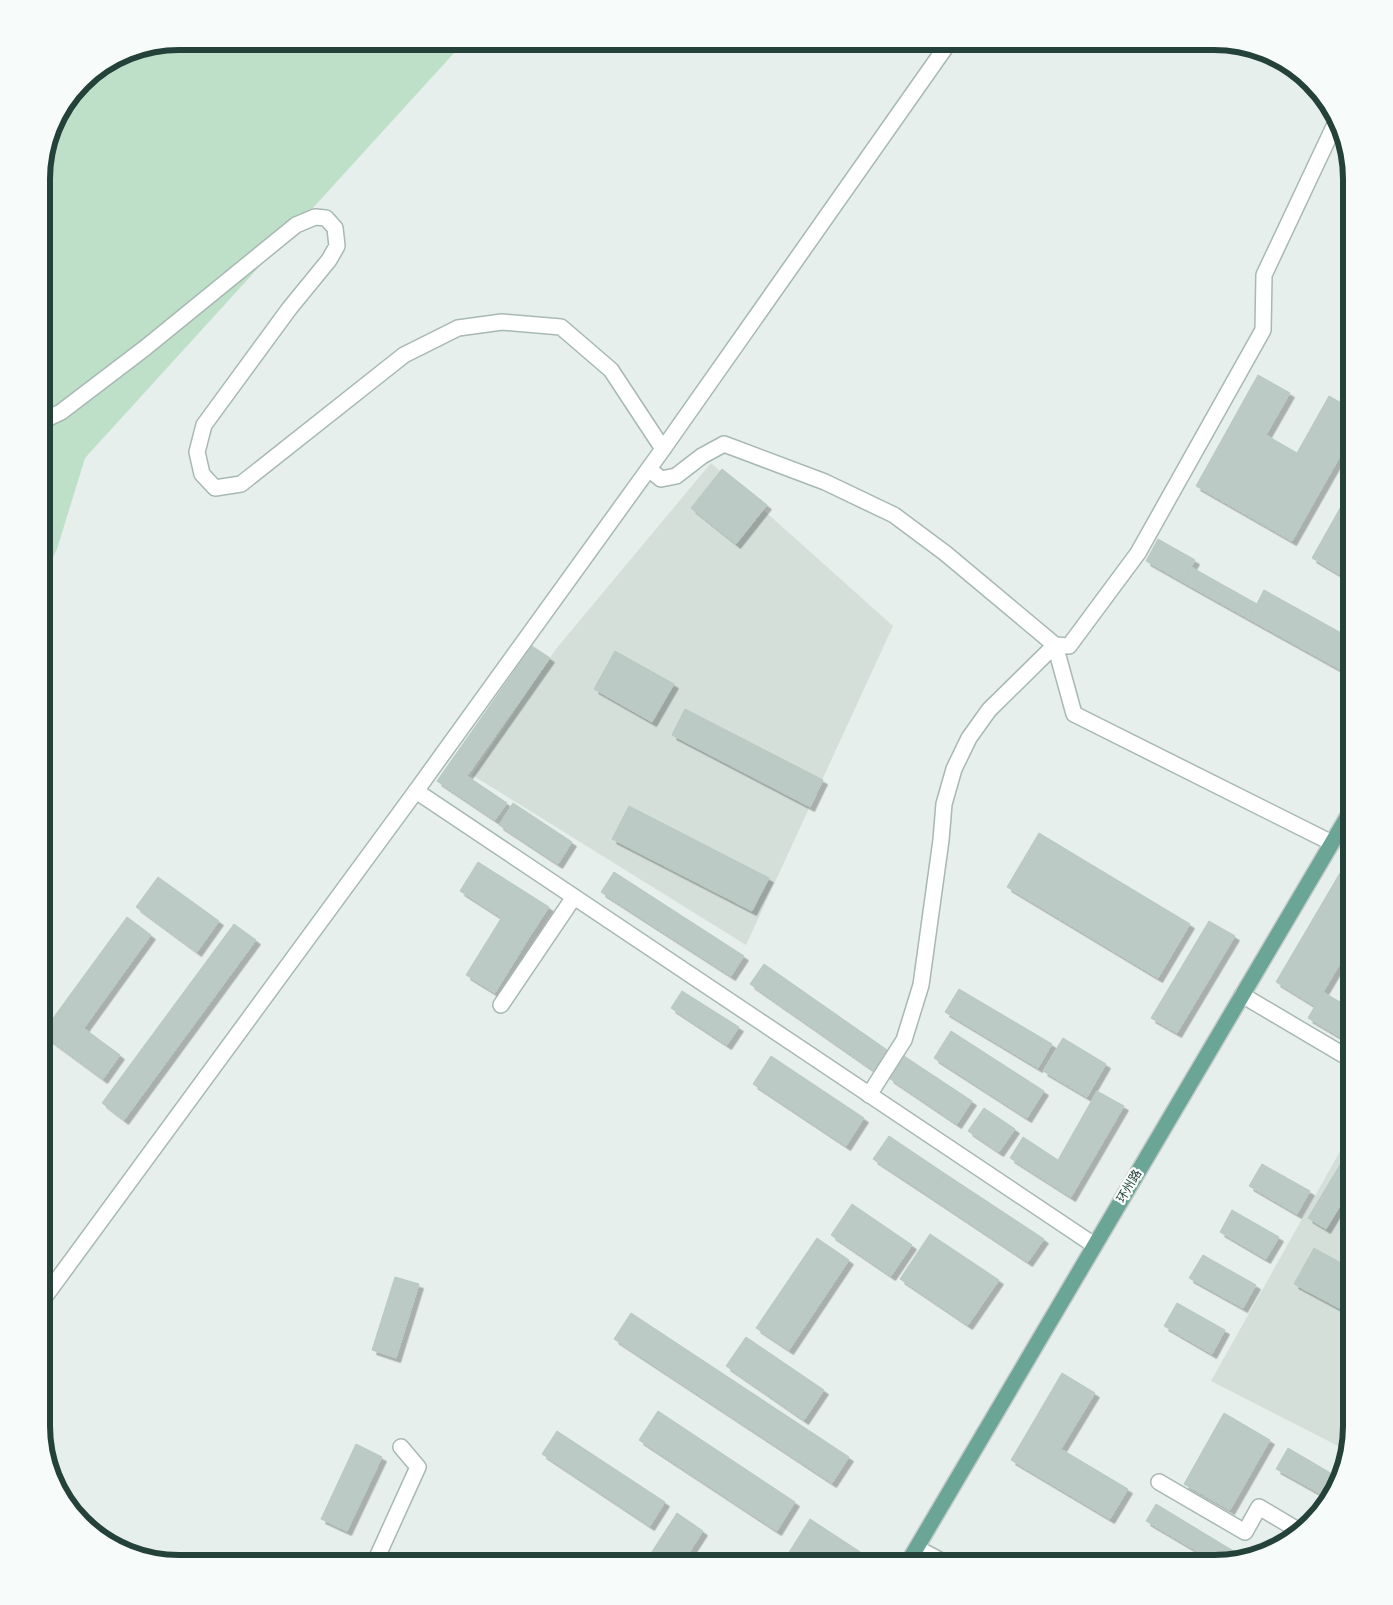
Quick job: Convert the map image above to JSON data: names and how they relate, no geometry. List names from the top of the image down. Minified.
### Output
{"streets":{"main road":["环州路"]}}
